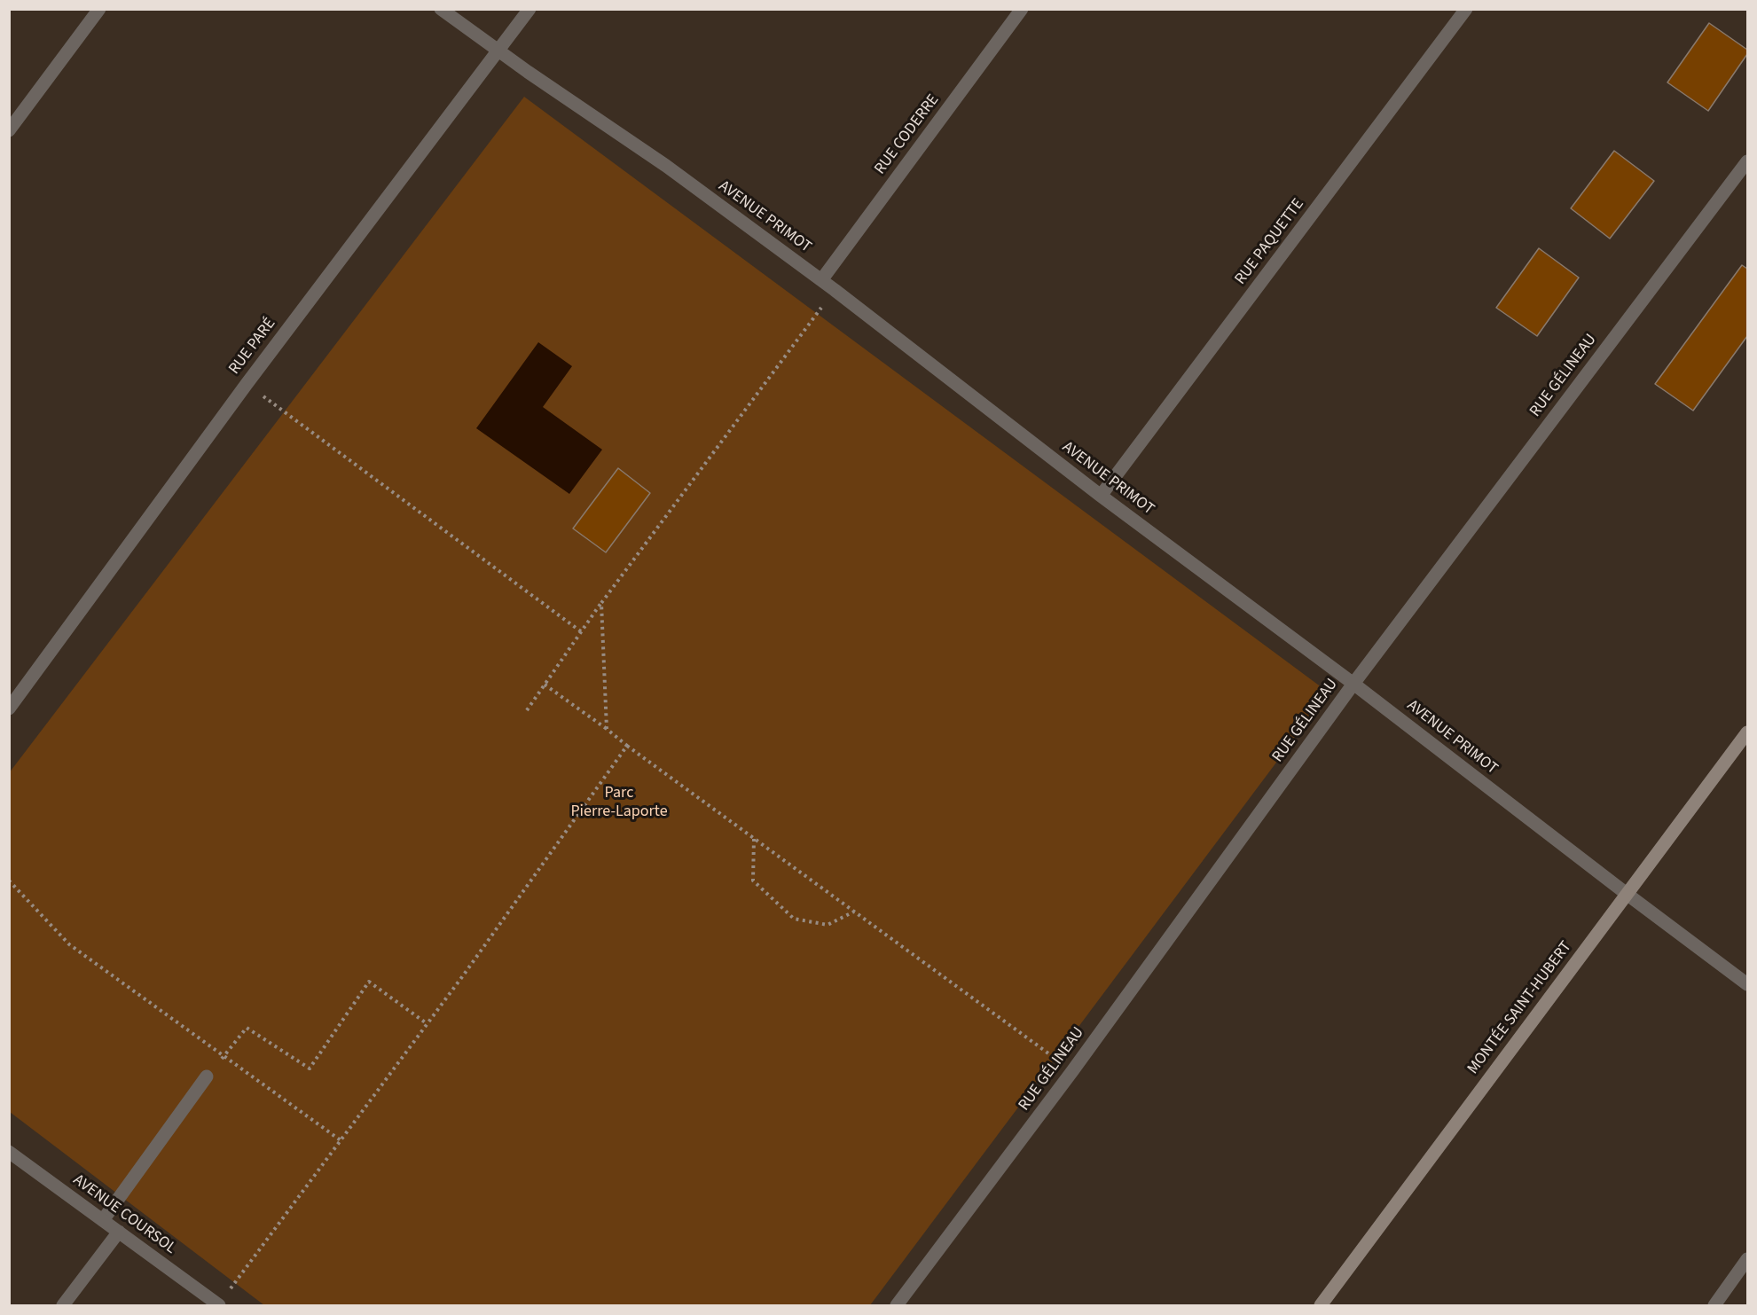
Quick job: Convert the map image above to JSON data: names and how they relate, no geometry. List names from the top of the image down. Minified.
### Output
{"streets":{"street":["RUE CODERRE","AVENUE PRIMOT","RUE PAQUETTE","RUE PARÉ","RUE GÉLINEAU","MONTÉE SAINT-HUBERT","AVENUE COURSOL"]},"crossings":[["RUE CODERRE","AVENUE PRIMOT"],["AVENUE PRIMOT","RUE PAQUETTE"],["AVENUE PRIMOT","RUE PARÉ"],["AVENUE PRIMOT","RUE GÉLINEAU"],["AVENUE PRIMOT","MONTÉE SAINT-HUBERT"]],"parks":["Parc Pierre-Laporte"]}
